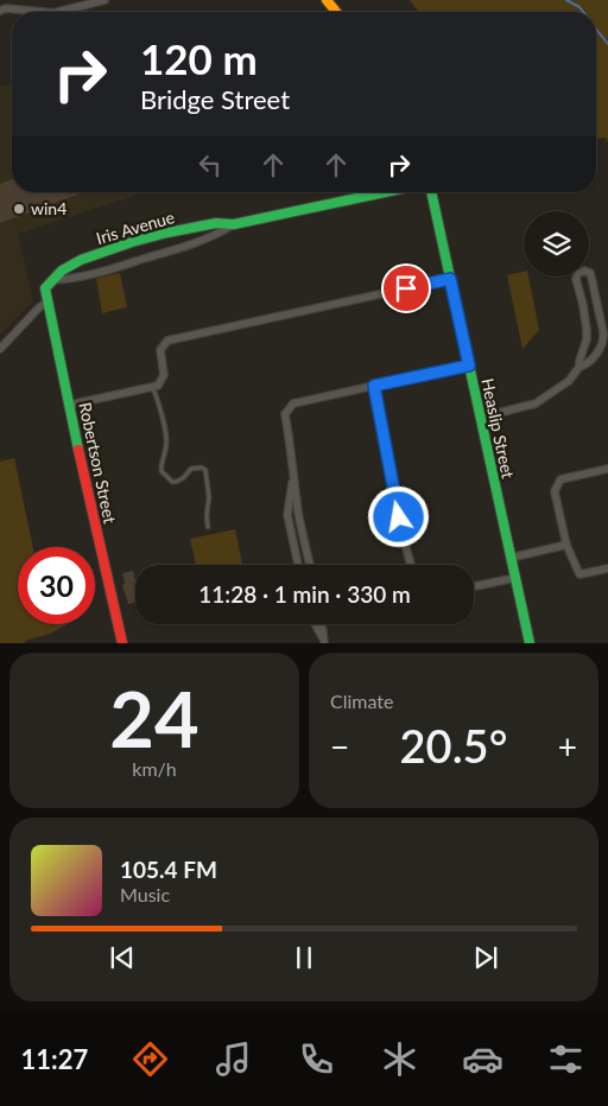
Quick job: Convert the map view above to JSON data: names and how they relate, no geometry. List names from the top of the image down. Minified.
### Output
{"streets":{"street":["Iris Avenue","Heaslip Street","Robertson Street"]},"crossings":[["Iris Avenue","Robertson Street"]],"places":["win4"],"page":{"turn":["120 m","Bridge Street"],"limit":"30","trip":"11:28 · 1 min · 330 m","tile":[["24","km/h"],"Climate"],"heat":["−","20.5°","+"],"song":["105.4 FM","Music"],"tabs":"11:27"}}
